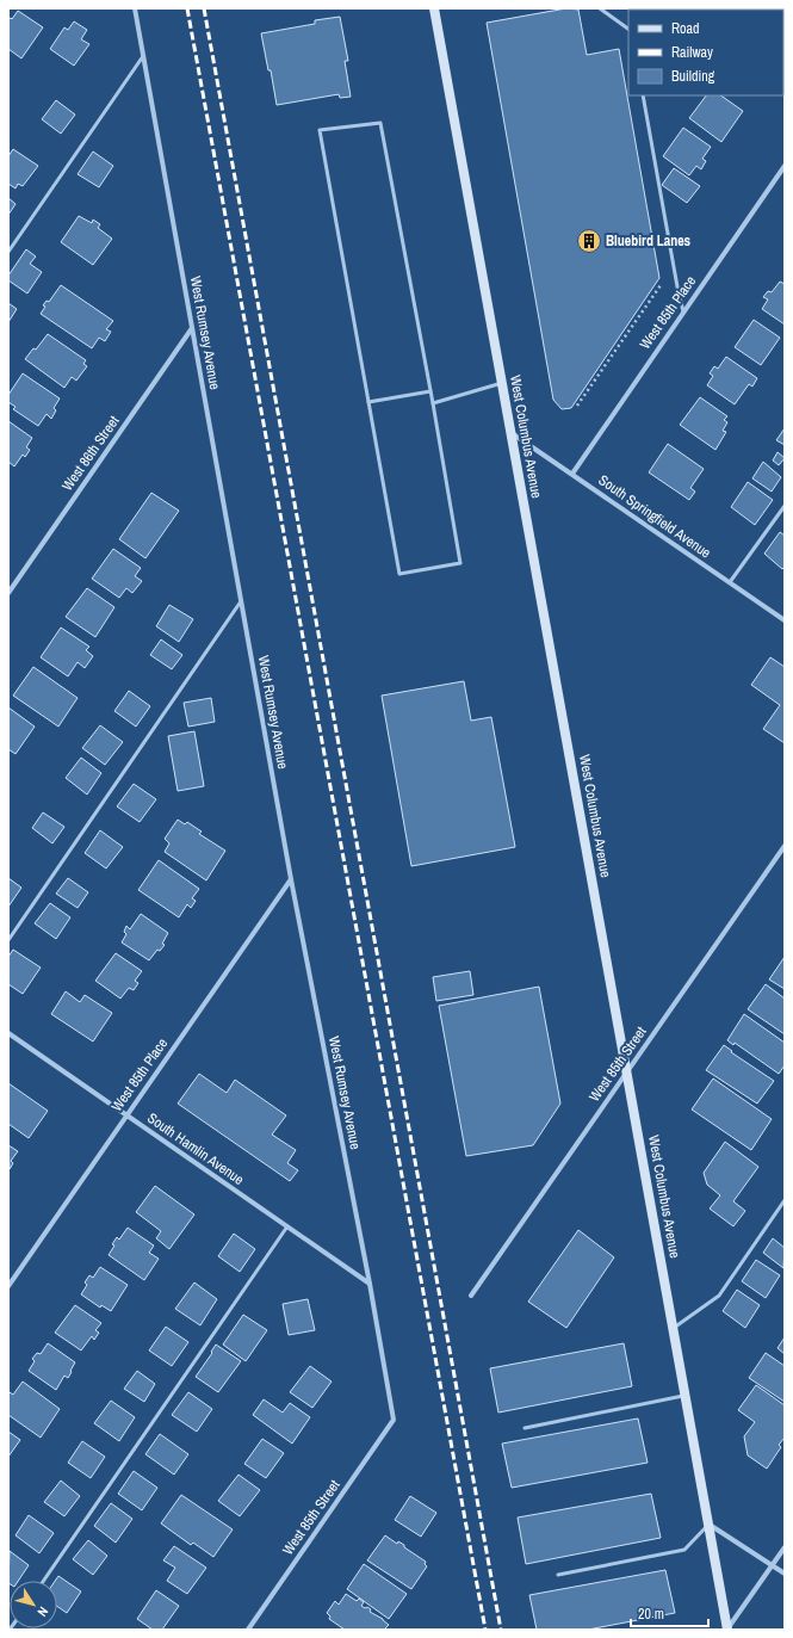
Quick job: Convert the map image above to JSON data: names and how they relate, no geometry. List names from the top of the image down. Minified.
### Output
{"streets":{"main road":["West Columbus Avenue"],"street":["West 85th Place","West Rumsey Avenue","West 86th Street","South Springfield Avenue","West 85th Street","South Hamlin Avenue"]},"crossings":[["West 85th Place","West Rumsey Avenue"],["West 85th Place","South Springfield Avenue"],["West 85th Place","South Hamlin Avenue"],["West Rumsey Avenue","West 86th Street"],["West Rumsey Avenue","West 85th Street"],["West Rumsey Avenue","South Hamlin Avenue"],["West Columbus Avenue","South Springfield Avenue"],["West Columbus Avenue","West 85th Street"]],"places":{"building":["Bluebird Lanes"]},"legend":["Road","Railway","Building"],"scale_bar":"20 m","north":"bottom right"}
